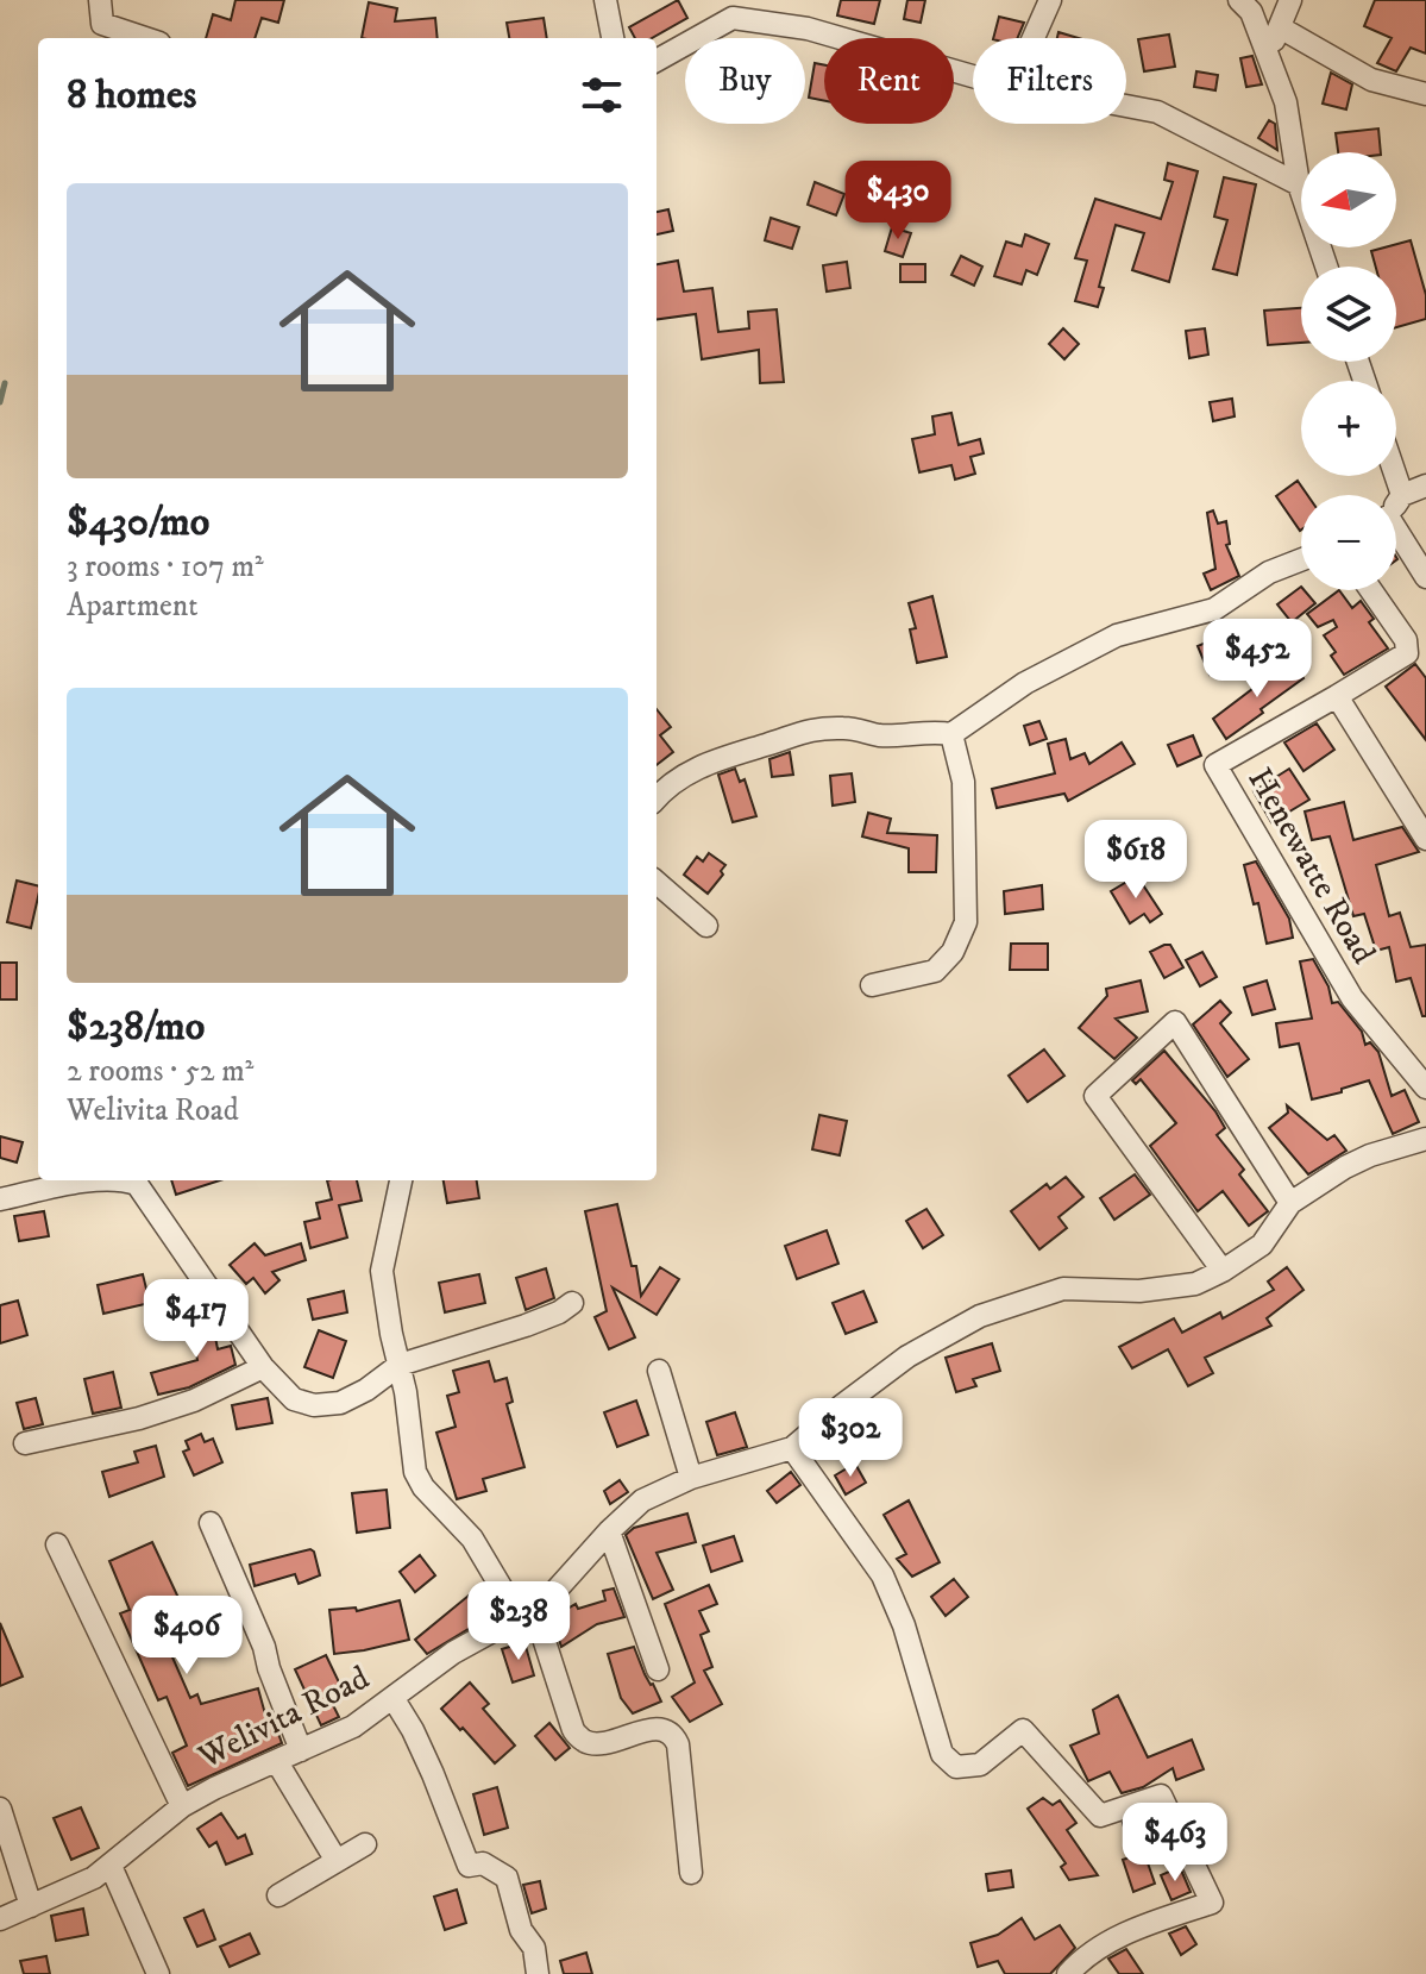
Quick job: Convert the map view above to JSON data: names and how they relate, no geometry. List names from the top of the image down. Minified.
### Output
{"streets":{"street":["Henewatte Road","Welivita Road"]},"north":"left","page":{"chip":["Buy","Rent","Filters"],"heading":"8 homes","map_buttons":["+","−"],"list":[{"name":"$430/mo","note":"3 rooms · 107 m² · Apartment"},{"name":"$238/mo","note":"2 rooms · 52 m² · Welivita Road"}],"price":["$430","$452","$618","$417","$302","$238","$406","$463"]}}
